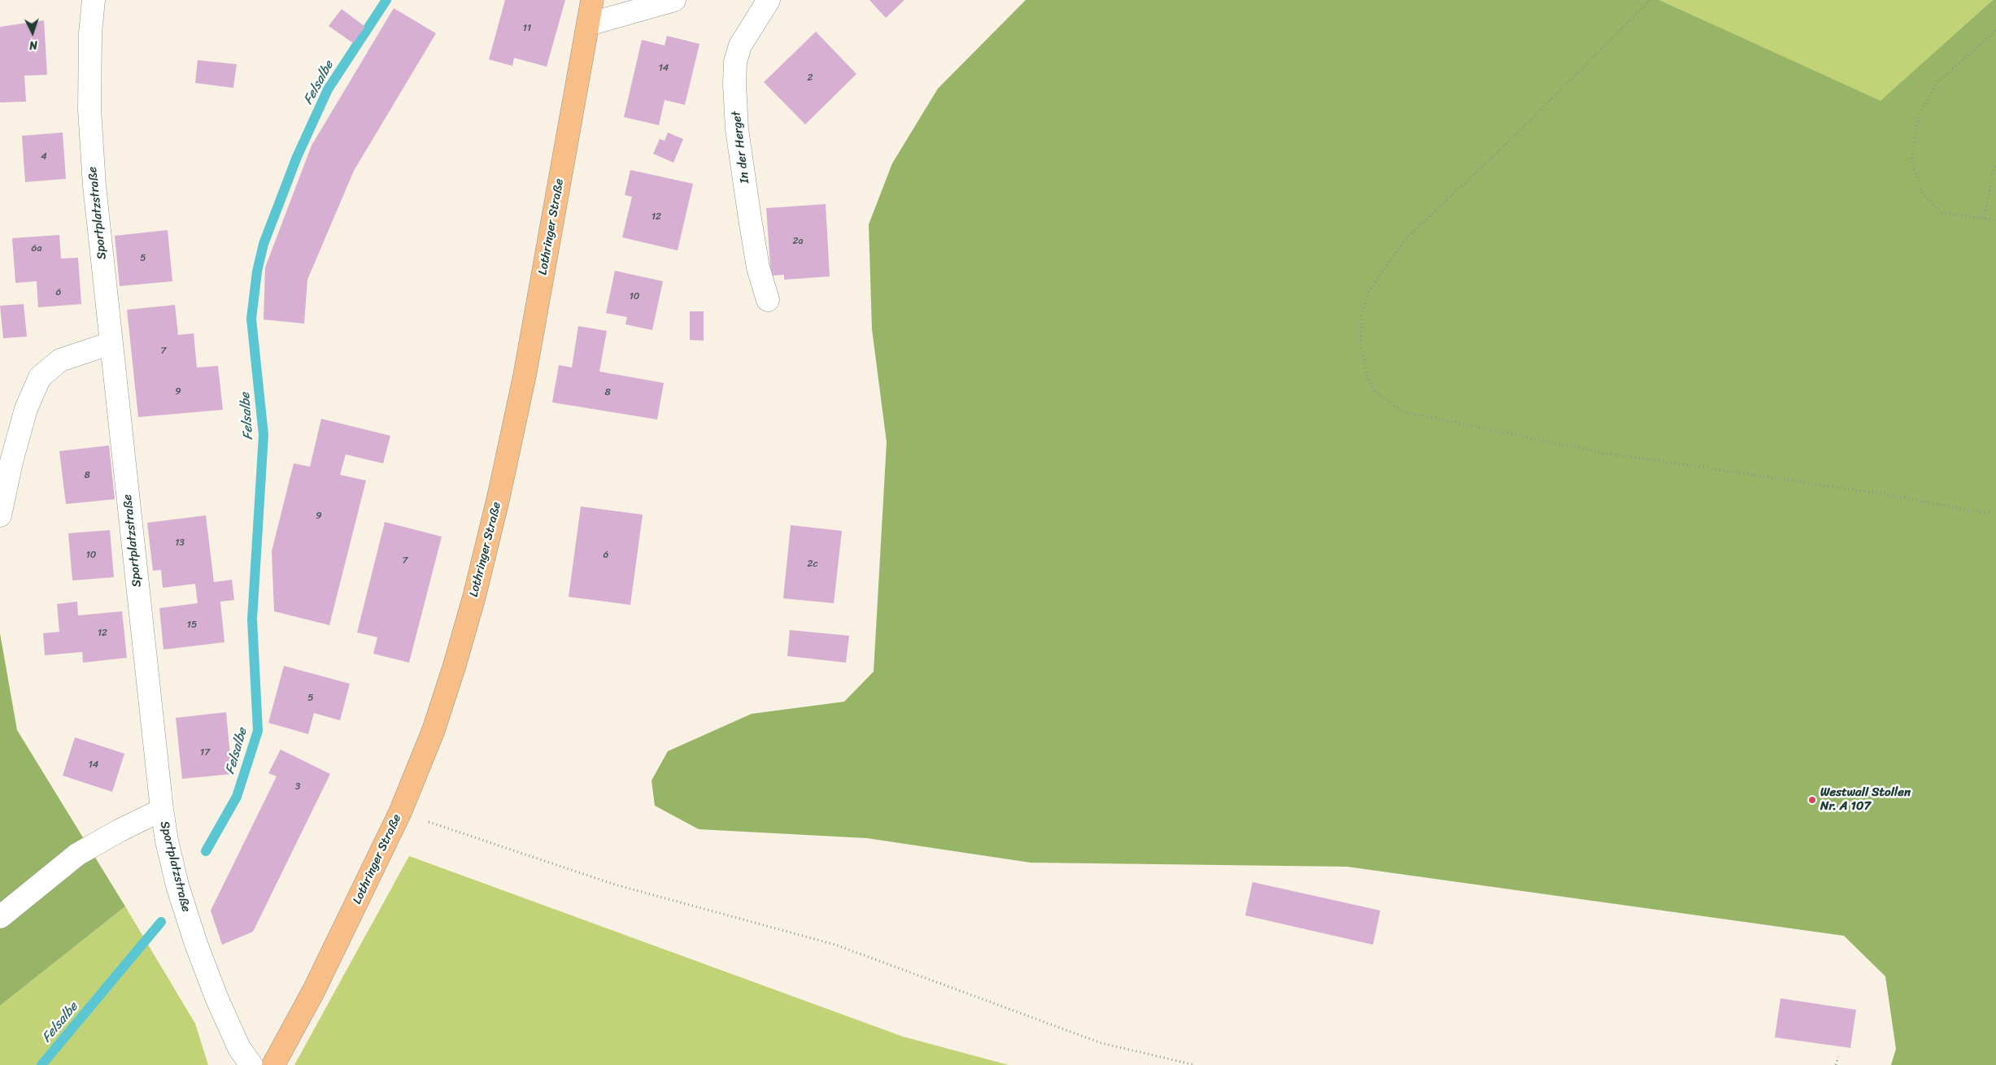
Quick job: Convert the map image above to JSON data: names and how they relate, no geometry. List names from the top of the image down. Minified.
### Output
{"streets":{"main road":["Lothringer Straße"],"street":["In der Herget","Sportplatzstraße"]},"water":["Felsalbe"],"places":["Westwall Stollen Nr. A 107"],"house_numbers":["11","14","2","4","12","2a","6a","5","6","10","7","9","8","8","9","13","10","6","7","2c","15","12","5","17","14","3"],"north":"bottom"}
